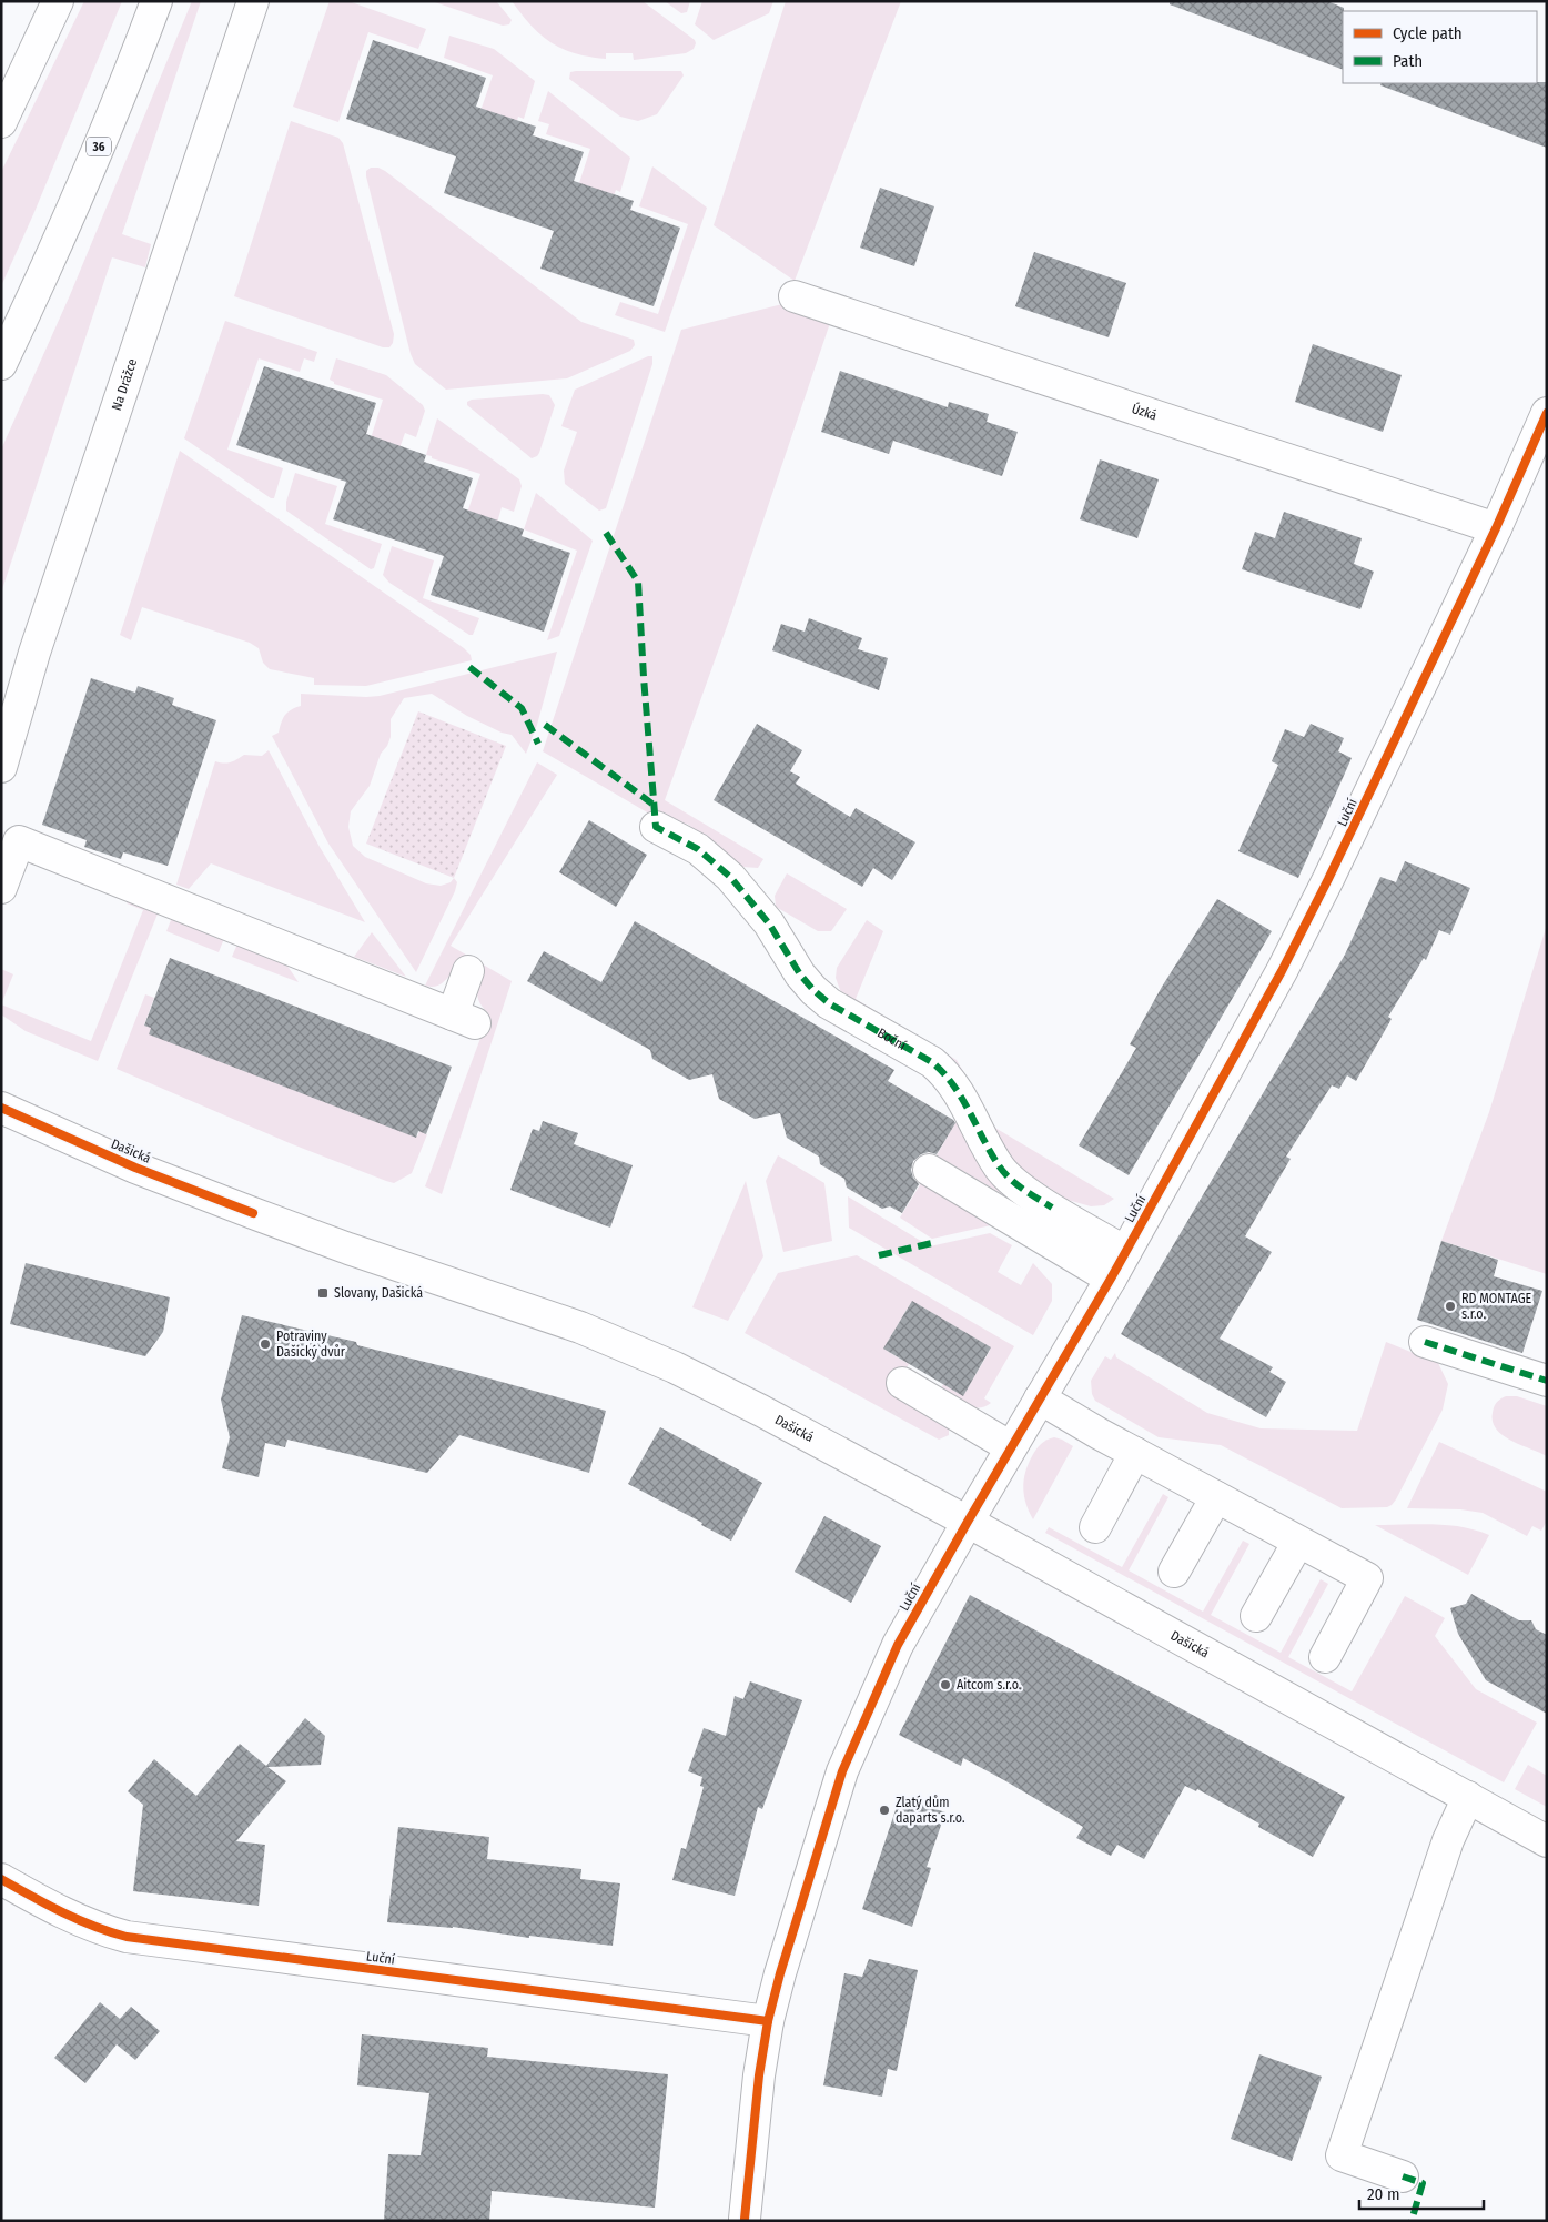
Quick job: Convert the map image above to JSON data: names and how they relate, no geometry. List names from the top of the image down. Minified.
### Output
{"streets":{"street":["36","Na Drážce","Úzká","Luční","Boční","Dašická"]},"crossings":[["Úzká","Luční"],["Luční","Boční"],["Luční","Dašická"]],"places":{"transit":["Slovany, Dašická"],"other":["RD MONTAGE s.r.o.","Potraviny Dašický dvůr","Aitcom s.r.o.","Zlatý dům daparts s.r.o."]},"legend":["Cycle path","Path"],"scale_bar":"20 m"}
